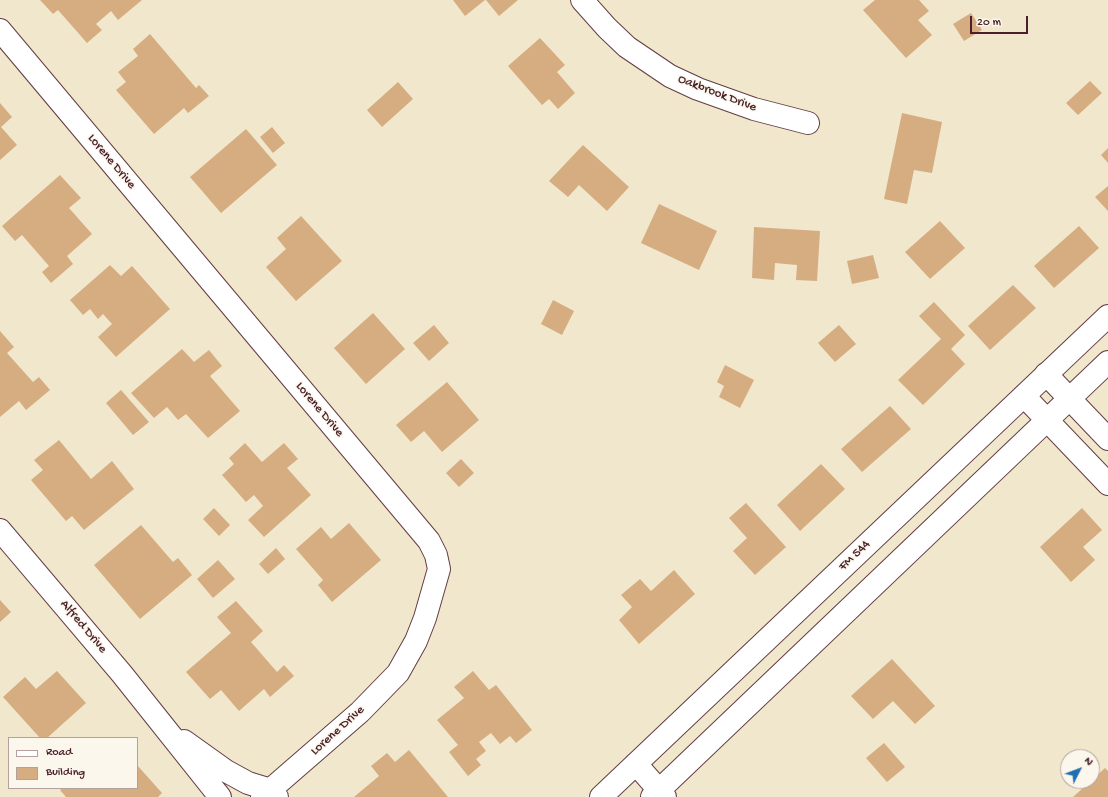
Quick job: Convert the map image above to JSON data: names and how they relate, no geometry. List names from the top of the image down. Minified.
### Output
{"streets":{"street":["Oakbrook Drive","Lorene Drive","FM 544","Alfred Drive"]},"crossings":[["Lorene Drive","Alfred Drive"]],"legend":["Road","Building"],"scale_bar":"20 m","north":"top right"}
